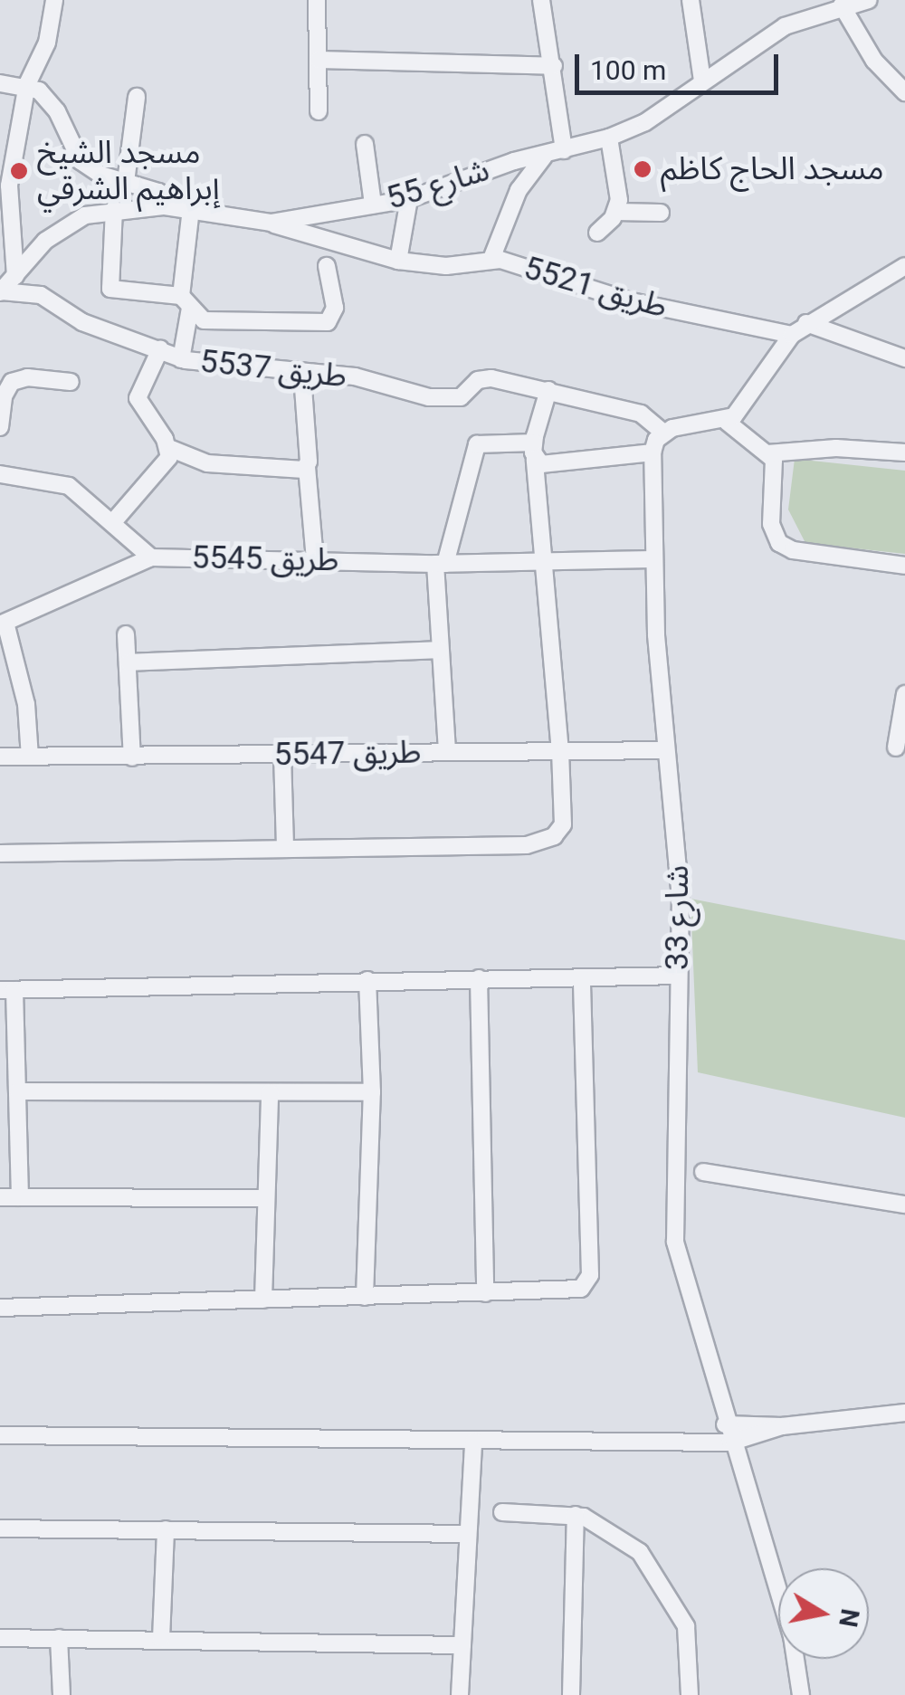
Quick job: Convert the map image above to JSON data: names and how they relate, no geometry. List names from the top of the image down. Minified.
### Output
{"streets":{"street":["شارع 55","طريق 5521","طريق 5537","طريق 5545","طريق 5547","شارع 33"]},"crossings":[["شارع 55","طريق 5521"],["شارع 55","طريق 5537"],["طريق 5537","شارع 33"],["طريق 5545","شارع 33"],["طريق 5547","شارع 33"]],"places":["مسجد الحاج كاظم","مسجد الشيخ إبراهيم الشرقي"],"scale_bar":"100 m","north":"right"}
